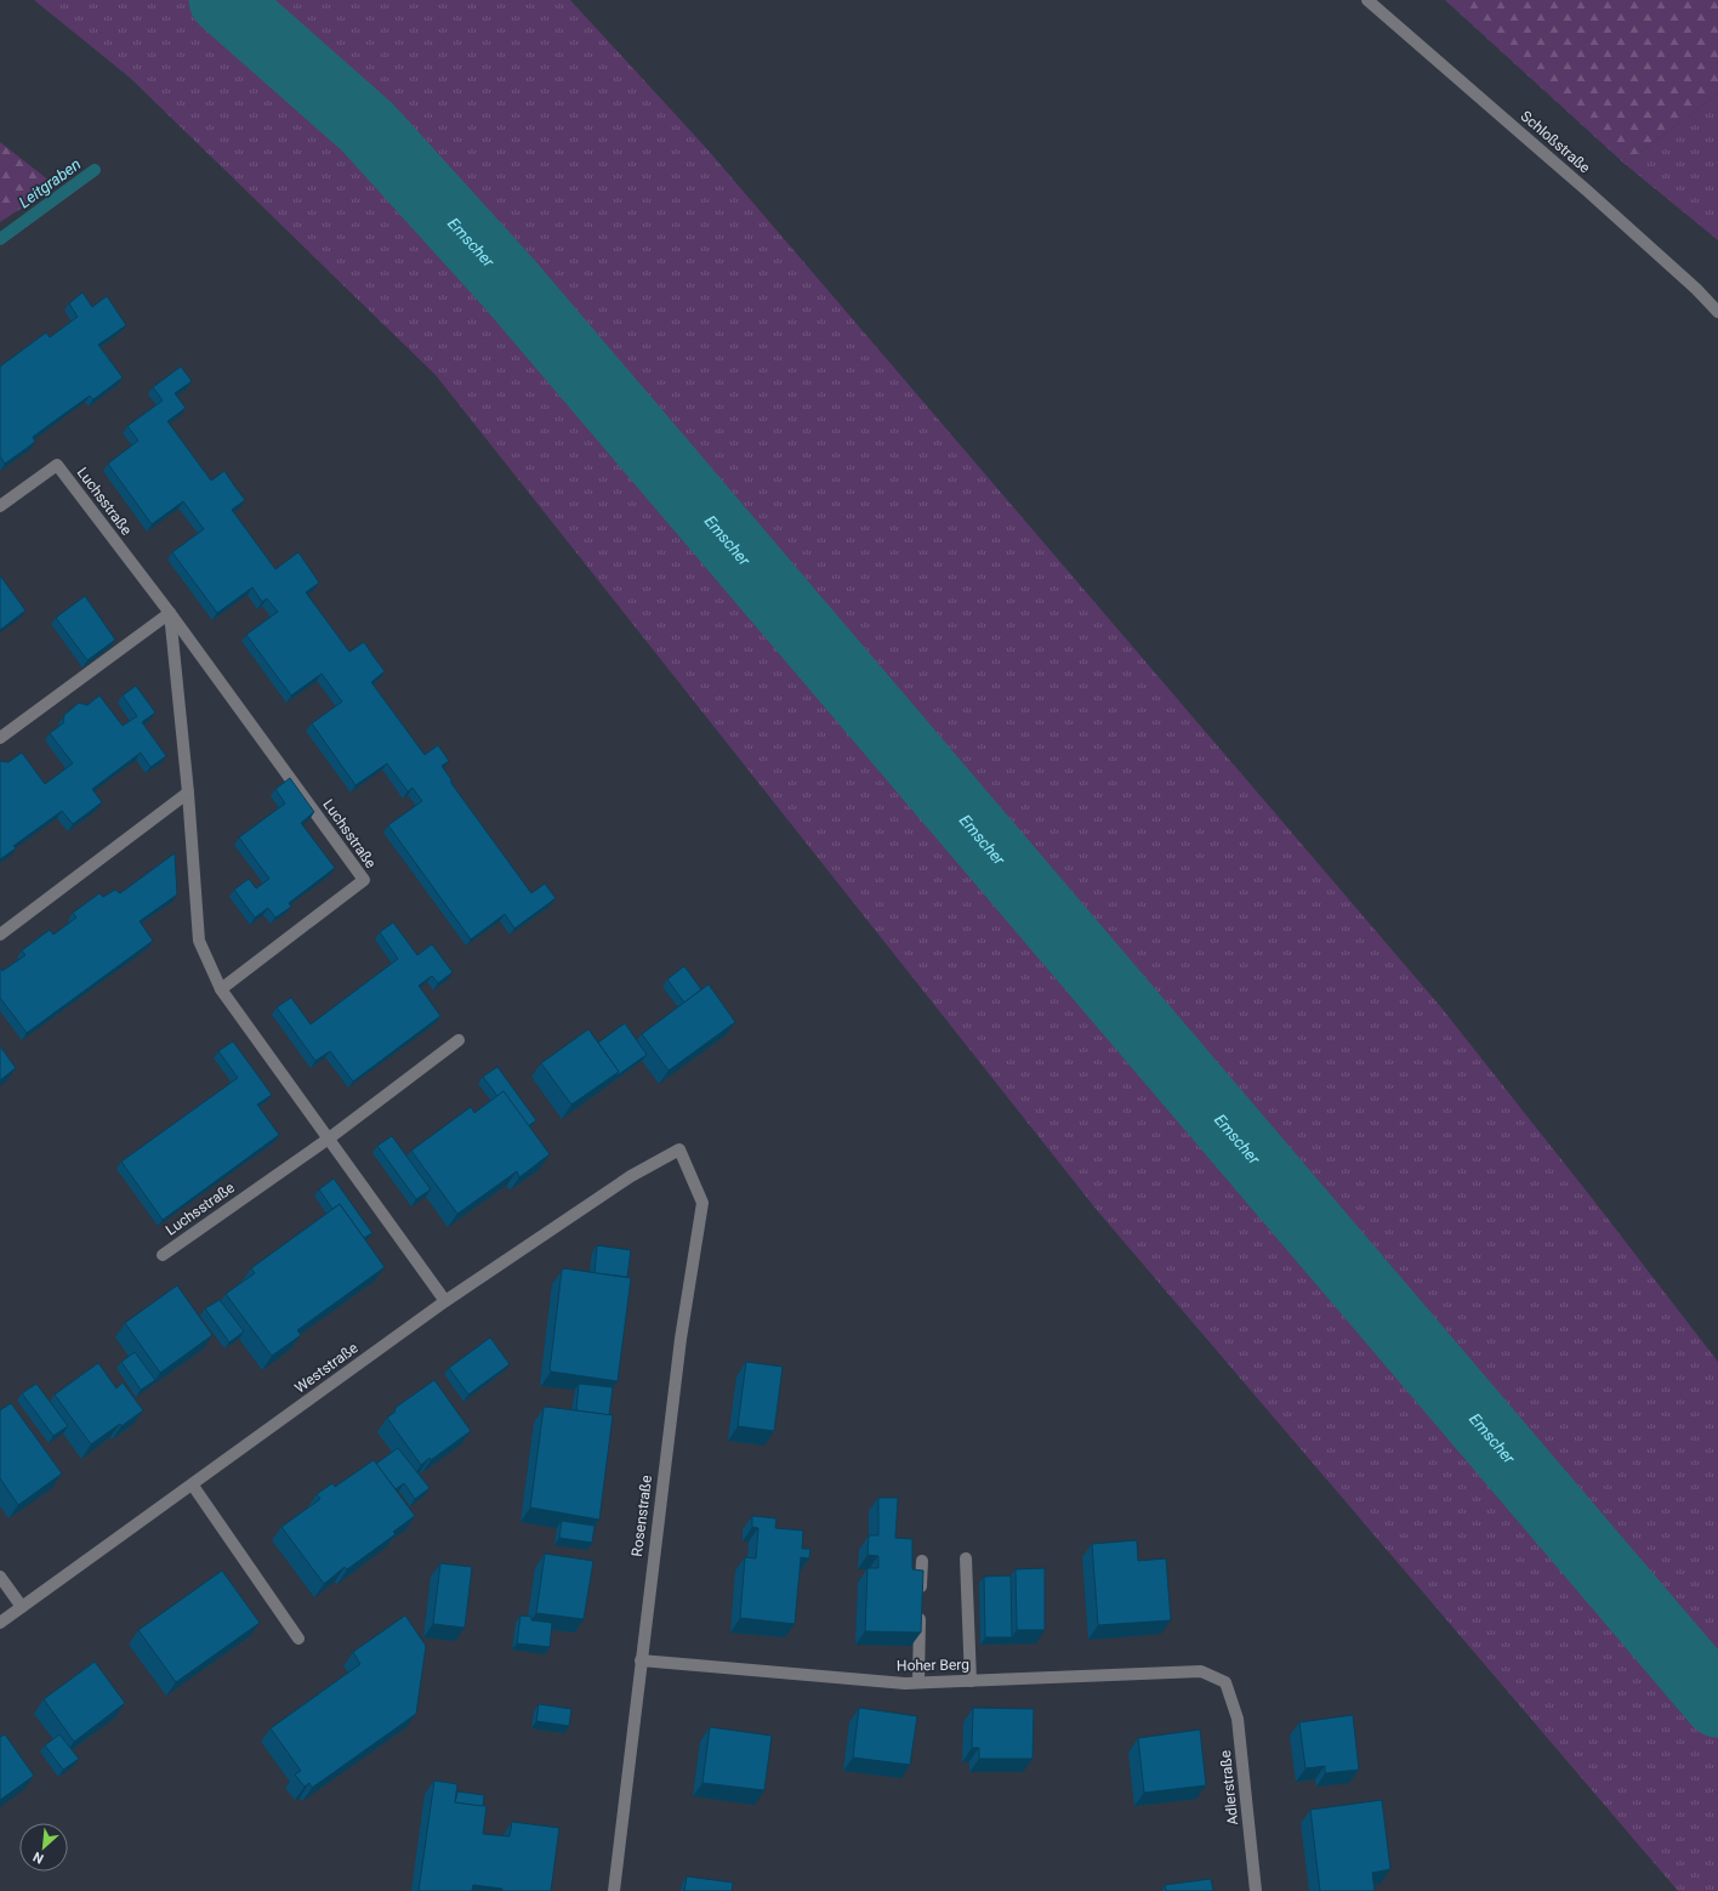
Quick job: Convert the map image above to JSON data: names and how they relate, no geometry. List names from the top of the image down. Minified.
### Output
{"streets":{"street":["Schloßstraße","Luchsstraße","Weststraße","Rosenstraße","Hoher Berg","Adlerstraße"]},"crossings":[["Weststraße","Rosenstraße"],["Rosenstraße","Hoher Berg"],["Hoher Berg","Adlerstraße"]],"water":["Leitgraben","Emscher"],"north":"bottom left"}
